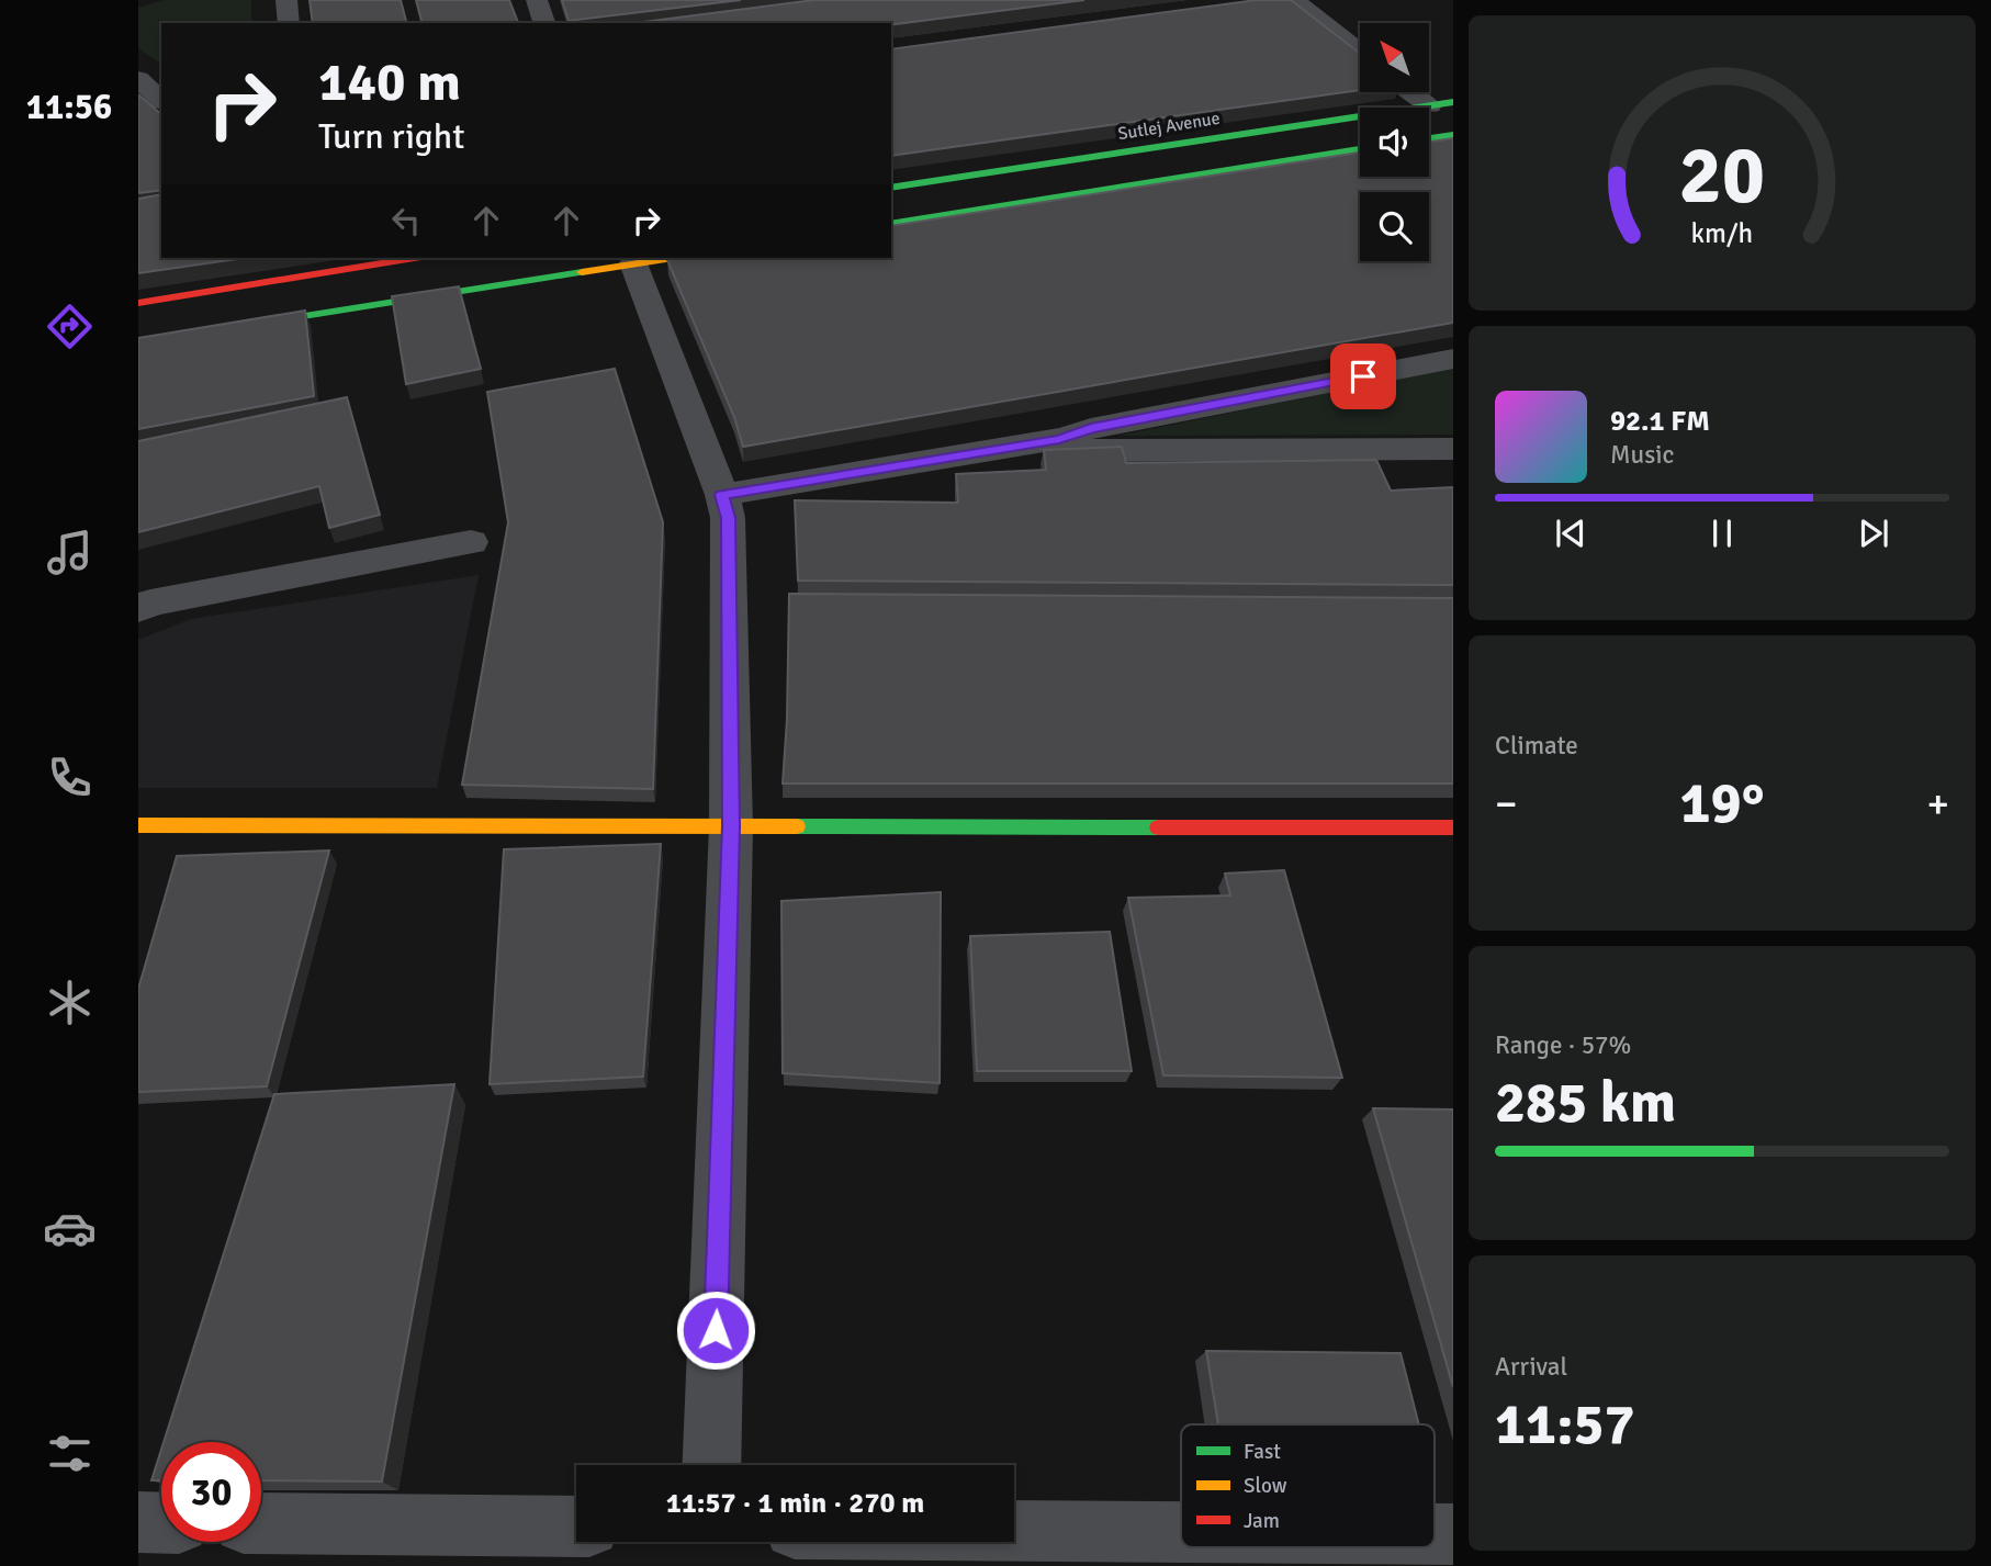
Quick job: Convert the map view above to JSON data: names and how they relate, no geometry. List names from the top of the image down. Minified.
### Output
{"streets":{"street":["Sutlej Avenue"]},"legend":["Fast","Slow","Jam"],"north":"top left","page":{"tabs":"11:56","turn":["140 m","Turn right"],"song":["92.1 FM","Music"],"tile":["Climate",["Range · 57%","285 km"],["Arrival","11:57"]],"heat":["−","19°","+"],"limit":"30","trip":"11:57 · 1 min · 270 m","gauge":["20","km/h"]}}
